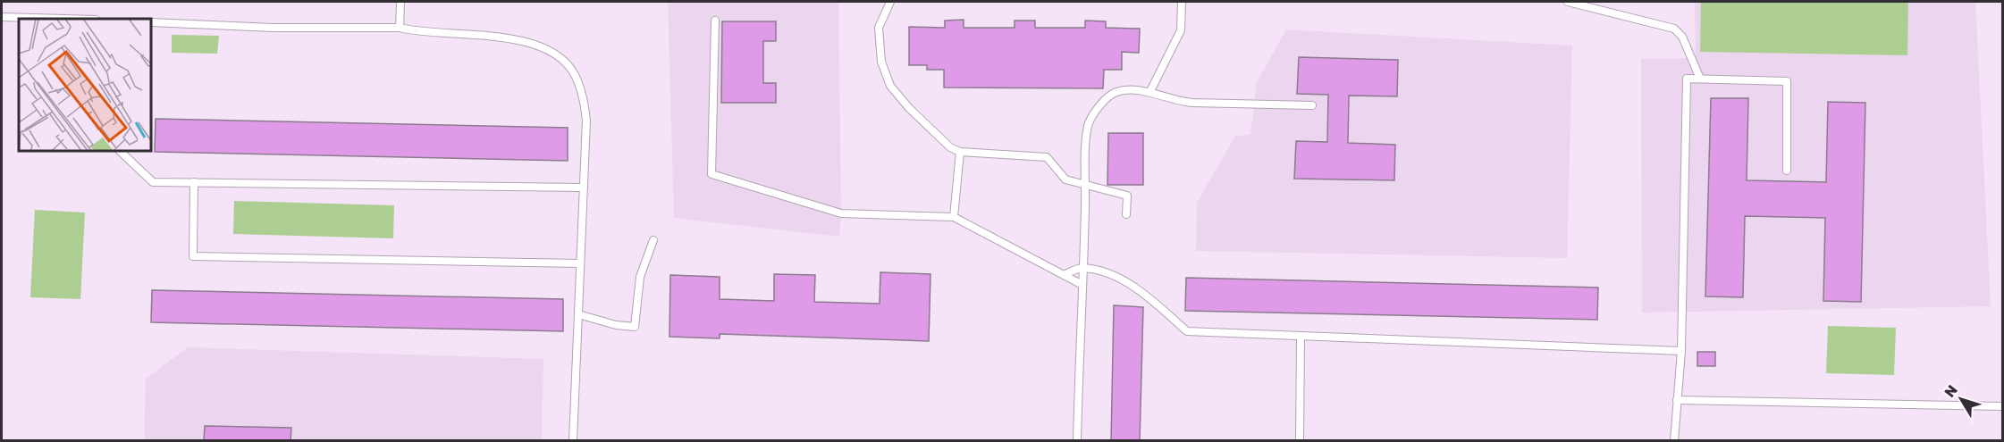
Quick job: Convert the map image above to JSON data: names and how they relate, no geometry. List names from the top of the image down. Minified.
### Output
{"north":"top left"}
